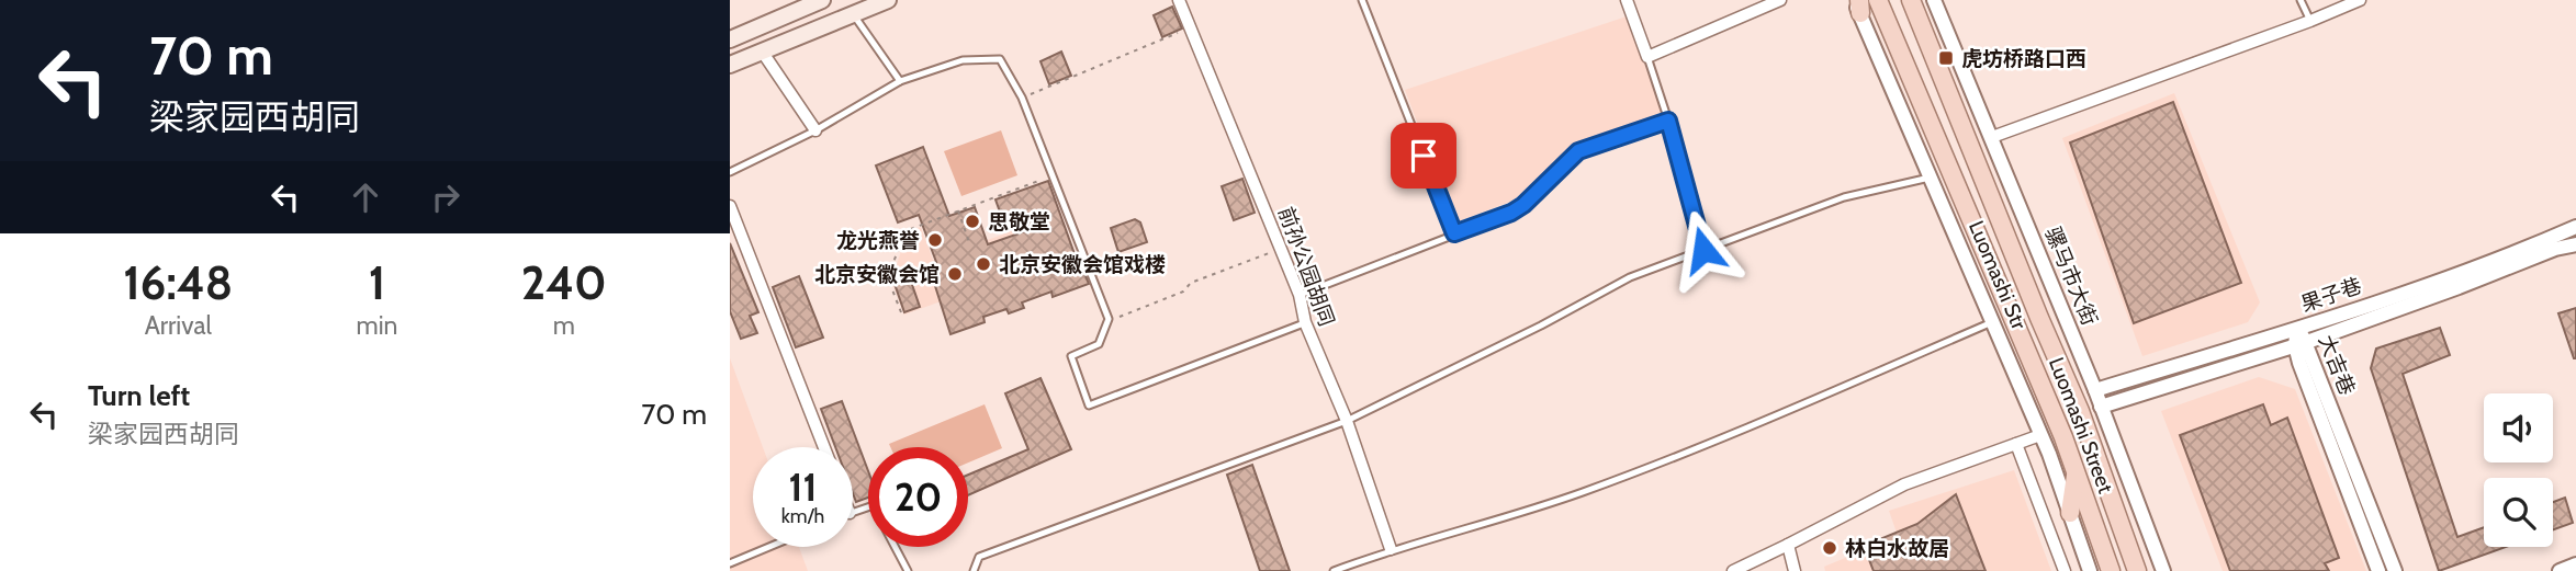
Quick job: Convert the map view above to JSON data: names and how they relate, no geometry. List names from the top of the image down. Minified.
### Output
{"streets":{"main road":["Luomashi Str","Luomashi Street"],"street":["前孙公园胡同","骡马市大街","果子巷","大吉巷"]},"crossings":[["骡马市大街","果子巷"],["果子巷","大吉巷"]],"places":{"transit":["虎坊桥路口西"],"other":["思敬堂","龙光燕誉","北京安徽会馆戏楼","北京安徽会馆","林白水故居"]},"page":{"turn":["70 m","梁家园西胡同"],"eta":["16:48","Arrival","1","min","240","m"],"list":[{"name":"Turn left","note":"梁家园西胡同","value":"70 m"}],"speed":"11 km/h","limit":"20"}}
